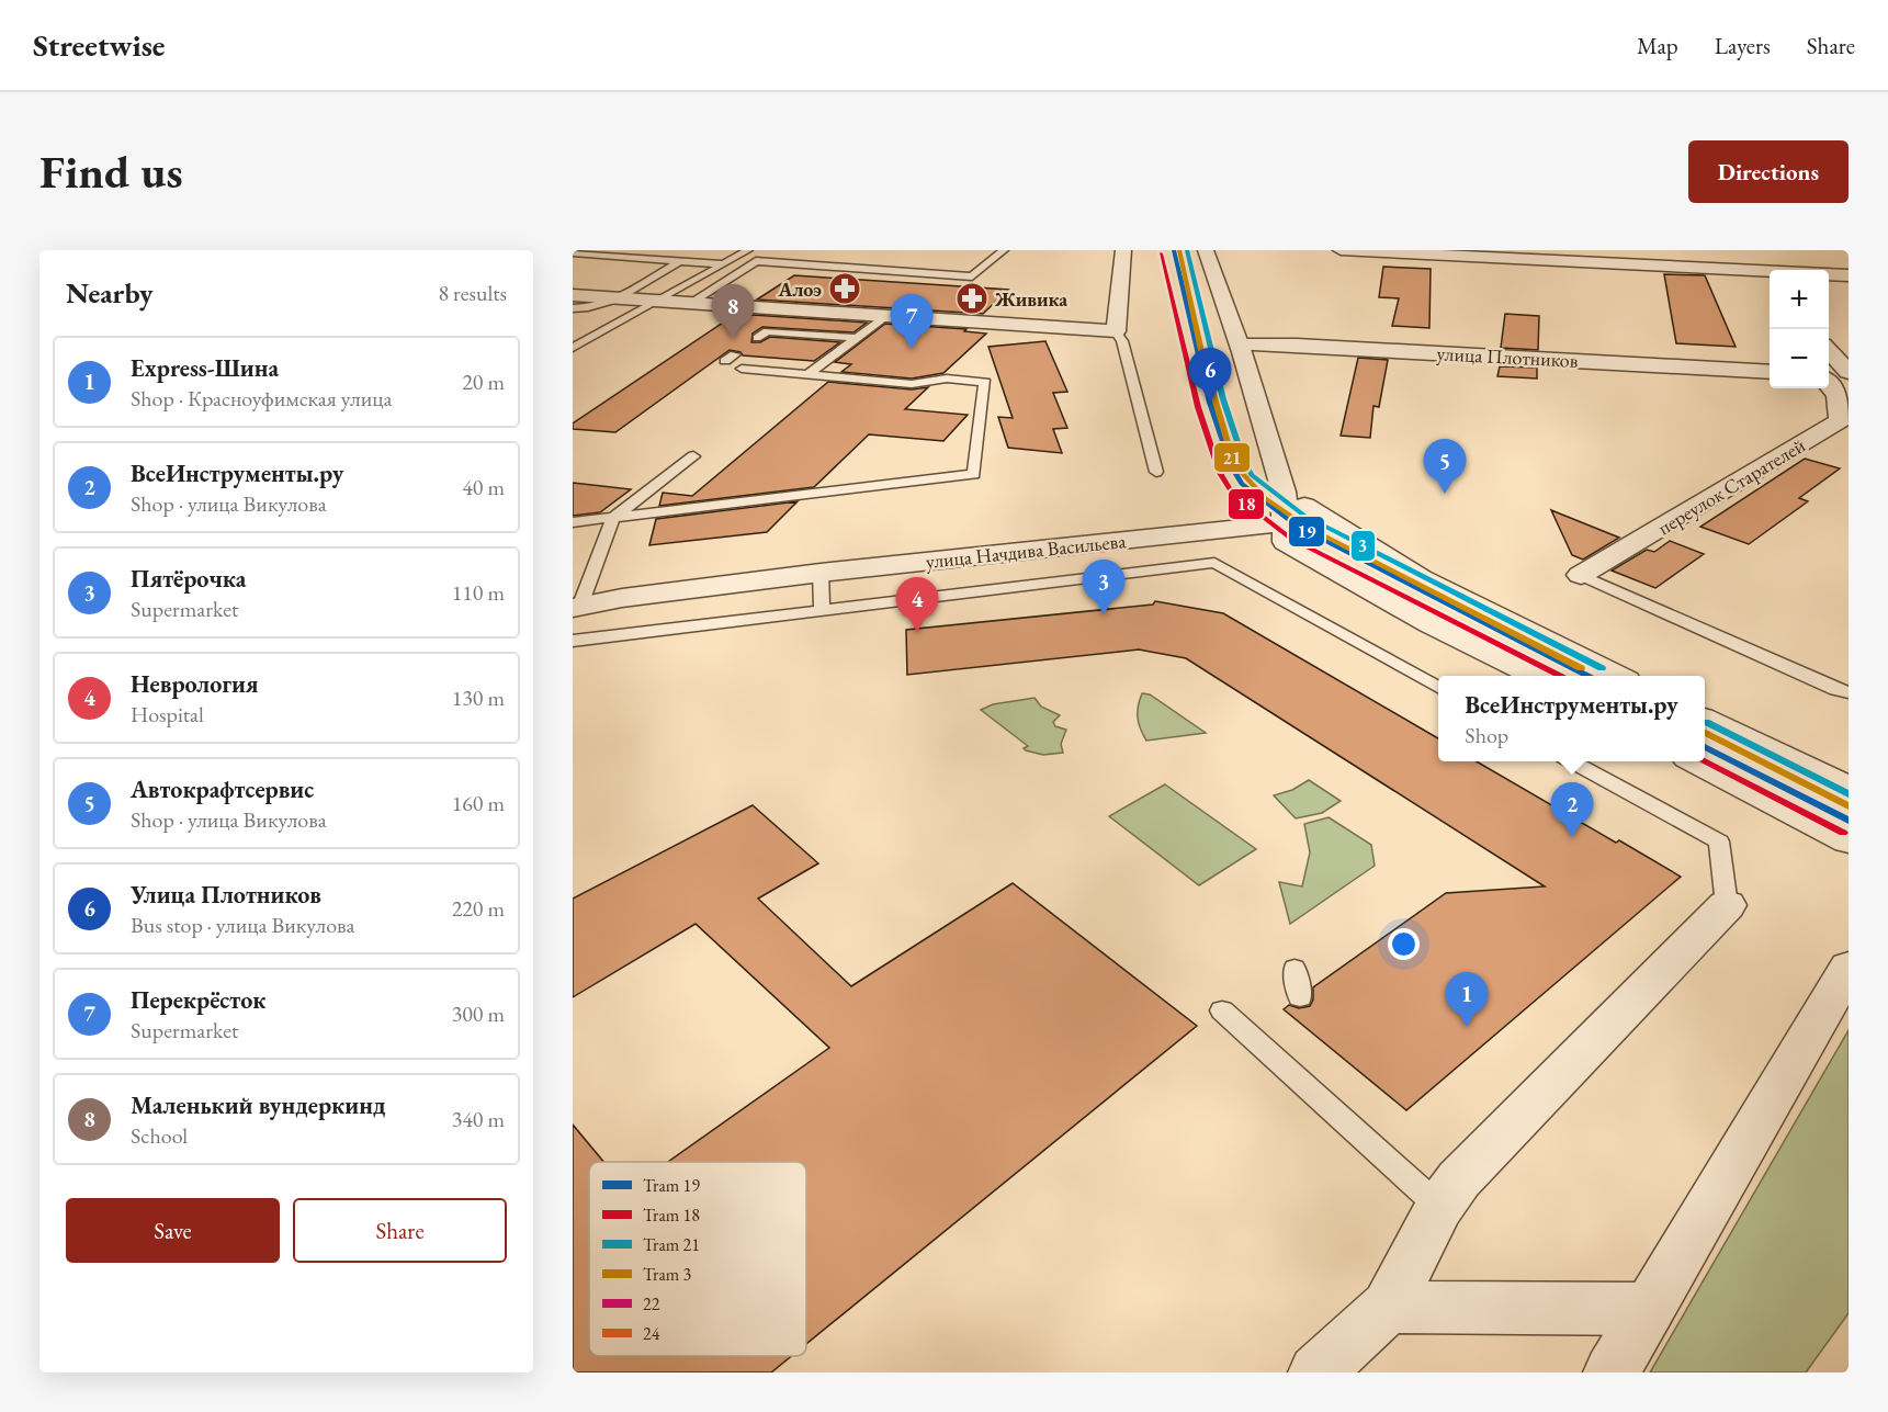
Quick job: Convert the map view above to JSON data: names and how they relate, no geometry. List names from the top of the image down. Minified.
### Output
{"streets":{"street":["улица Плотников","переулок Старателей","улица Начдива Васильева"]},"places":{"pharmacy":["Алоэ","Живика"]},"lines":["tram line 19","tram line 3","tram line 21","tram line 18"],"legend":["Tram 19","Tram 18","Tram 21","Tram 3","22","24"],"page":{"header":"Streetwise","nav":["Map","Layers","Share"],"buttons":["Directions",["Save","Share"]],"title":"Find us","heading":["Nearby","8 results"],"map_buttons":["+","−"],"pins":["8","7","6","5","3","4","2","1"],"list":[{"mark":"1","name":"Express-Шина","note":"Shop · Красноуфимская улица","value":"20 m"},{"mark":"2","name":"ВсеИнструменты.ру","note":"Shop · улица Викулова","value":"40 m"},{"mark":"3","name":"Пятёрочка","note":"Supermarket","value":"110 m"},{"mark":"4","name":"Неврология","note":"Hospital","value":"130 m"},{"mark":"5","name":"Автокрафтсервис","note":"Shop · улица Викулова","value":"160 m"},{"mark":"6","name":"Улица Плотников","note":"Bus stop · улица Викулова","value":"220 m"},{"mark":"7","name":"Перекрёсток","note":"Supermarket","value":"300 m"},{"mark":"8","name":"Маленький вундеркинд","note":"School","value":"340 m"}],"popup":["ВсеИнструменты.ру","Shop"]}}
